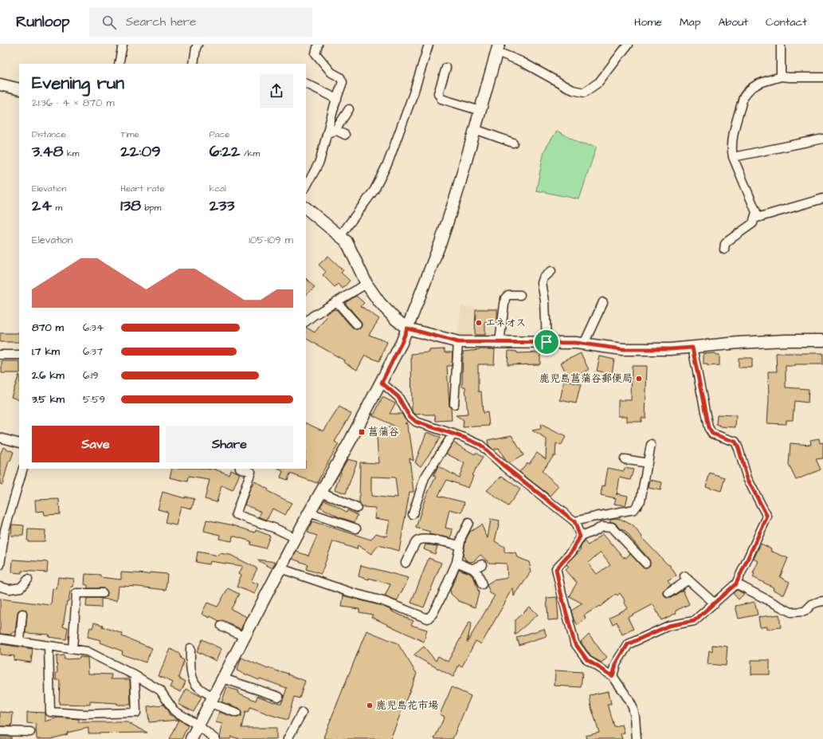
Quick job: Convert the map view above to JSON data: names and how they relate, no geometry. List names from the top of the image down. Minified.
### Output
{"places":{"other":["エネオス","鹿児島菖蒲谷郵便局","鹿児島花市場"],"transit":["菖蒲谷"]},"page":{"header":"Runloop","search":"Search here","nav":["Home","Map","About","Contact"],"heading":["Evening run","21:36 · 4 × 870 m"],"stats":[["Distance","3.48 km"],["Time","22:09"],["Pace","6:22 /km"],["Elevation","24 m"],["Heart rate","138 bpm"],["kcal","233"]],"chart":["Elevation","105–109 m"],"list":[{"name":"870 m","note":"6:34"},{"name":"1.7 km","note":"6:37"},{"name":"2.6 km","note":"6:19"},{"name":"3.5 km","note":"5:59"}],"buttons":["Save","Share"]}}
